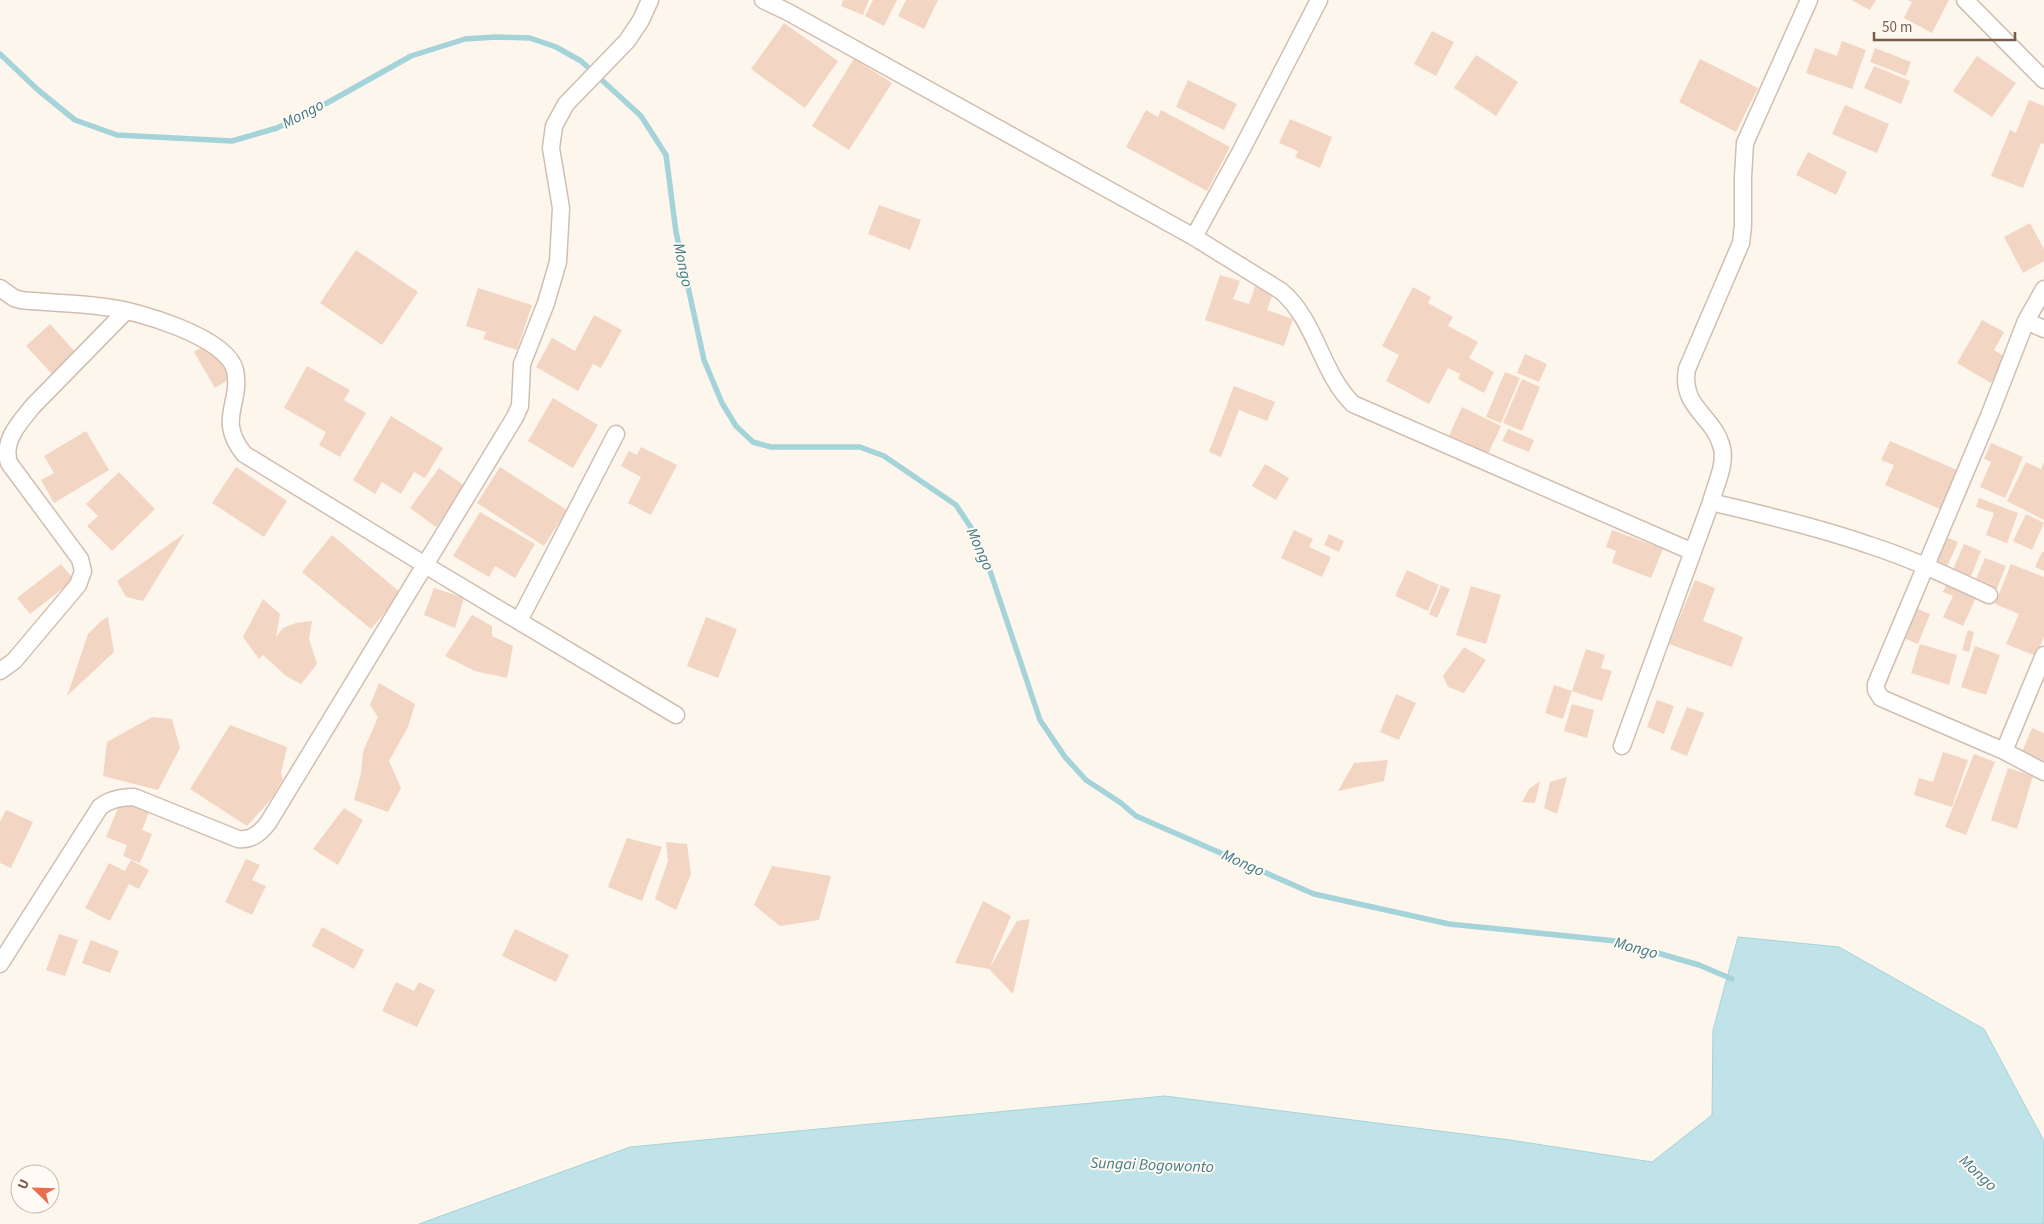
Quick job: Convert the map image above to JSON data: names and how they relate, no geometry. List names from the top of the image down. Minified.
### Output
{"water":["Mongo","Sungai Bogowonto"],"scale_bar":"50 m","north":"top left"}
